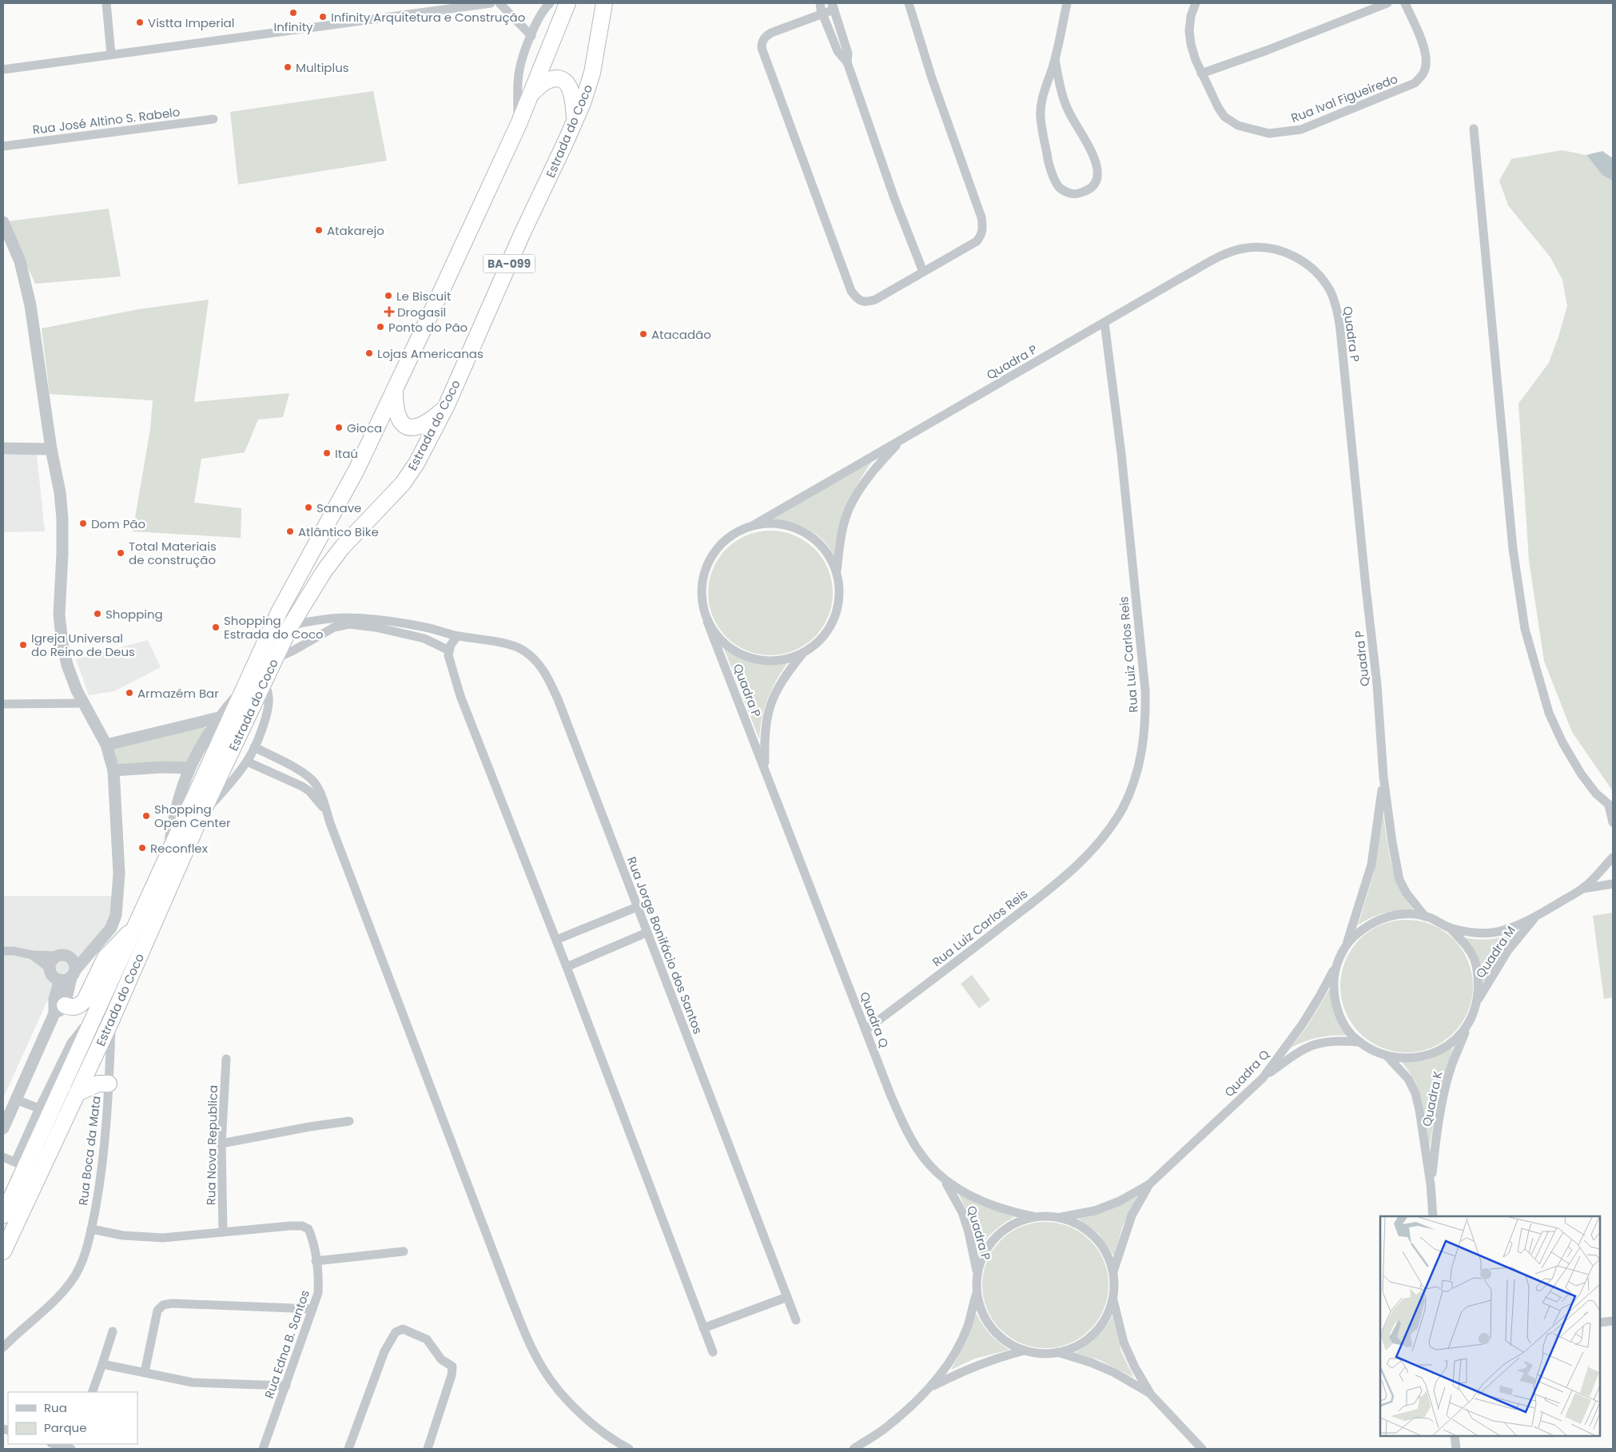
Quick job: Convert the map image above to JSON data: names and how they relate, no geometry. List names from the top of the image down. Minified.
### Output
{"streets":{"highway":["Estrada do Coco","BA-099"],"street":["Rua Ival Figueiredo","Rua José Altino S. Rabelo","Quadra P","Rua Luiz Carlos Reis","Rua Jorge Bonifácio dos Santos","Quadra M","Quadra Q","Quadra K","Rua Nova Republica","Rua Boca da Mata","Rua Edna B. Santos"]},"crossings":[["Estrada do Coco","Rua Boca da Mata"],["Quadra P","Rua Luiz Carlos Reis"],["Quadra P","Quadra Q"],["Rua Luiz Carlos Reis","Quadra Q"],["Quadra M","Quadra K"],["Rua Nova Republica","Rua Edna B. Santos"]],"places":{"other":["Infinity","Infinity Arquitetura e Construção","Vistta Imperial","Multiplus","Atakarejo","Le Biscuit","Ponto do Pão","Atacadão","Lojas Americanas","Gioca","Itaú","Sanave","Dom Pão","Atlântico Bike","Total Materiais de construção","Shopping","Shopping Estrada do Coco","Igreja Universal do Reino de Deus","Armazém Bar","Shopping Open Center","Reconflex"],"health":["Drogasil"]},"legend":["Rua","Parque"]}
